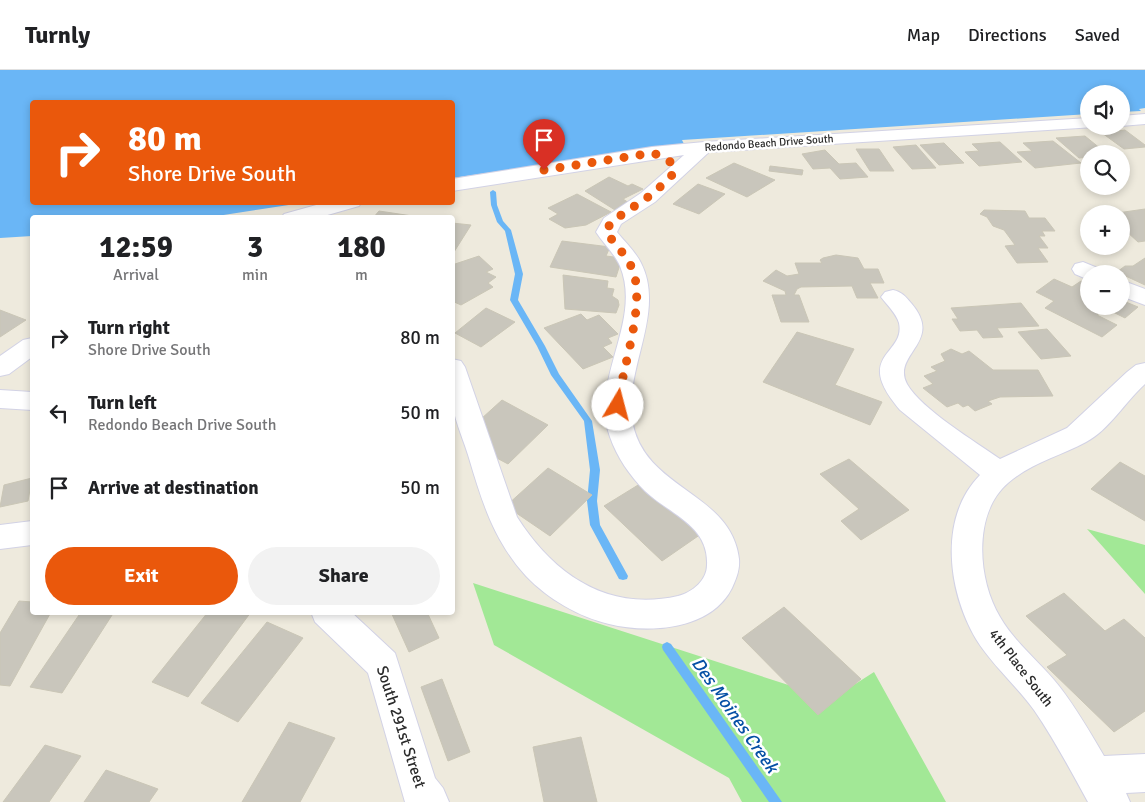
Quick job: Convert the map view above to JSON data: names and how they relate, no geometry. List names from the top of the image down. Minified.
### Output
{"streets":{"street":["Redondo Beach Drive South","4th Place South","South 291st Street"]},"water":["Des Moines Creek"],"page":{"header":"Turnly","nav":["Map","Directions","Saved"],"map_buttons":["+","−"],"turn":["80 m","Shore Drive South"],"eta":["12:59","Arrival","3","min","180","m"],"list":[{"name":"Turn right","note":"Shore Drive South","value":"80 m"},{"name":"Turn left","note":"Redondo Beach Drive South","value":"50 m"},{"name":"Arrive at destination","value":"50 m"}],"buttons":["Exit","Share"]}}
